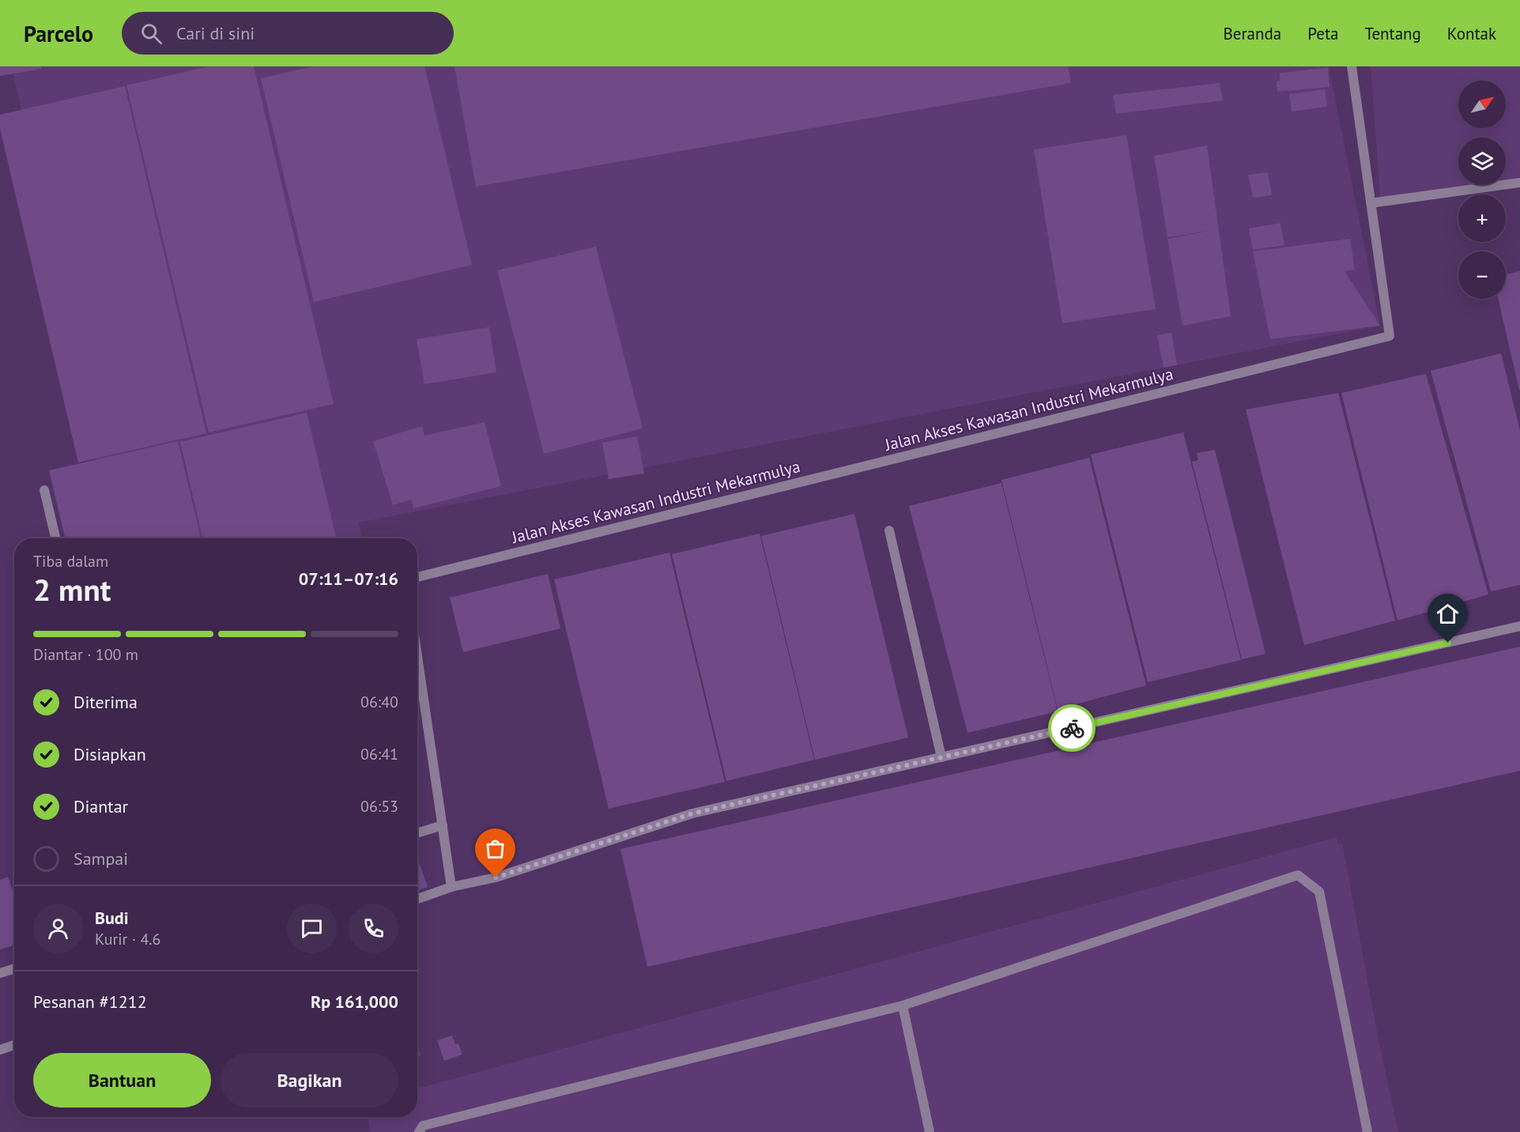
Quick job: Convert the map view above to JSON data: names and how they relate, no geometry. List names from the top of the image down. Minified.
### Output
{"streets":{"street":["Jalan Akses Kawasan Industri Mekarmulya"]},"north":"top right","page":{"header":"Parcelo","search":"Cari di sini","nav":["Beranda","Peta","Tentang","Kontak"],"map_buttons":["+","−"],"heading":["2 mnt","Tiba dalam","07:11–07:16"],"panel":["Budi","Kurir · 4.6","Pesanan #1212","Rp 161,000"],"bar":"Diantar · 100 m","list":[["Diterima","06:40"],["Disiapkan","06:41"],["Diantar","06:53"],"Sampai"],"buttons":["Bantuan","Bagikan"]}}
